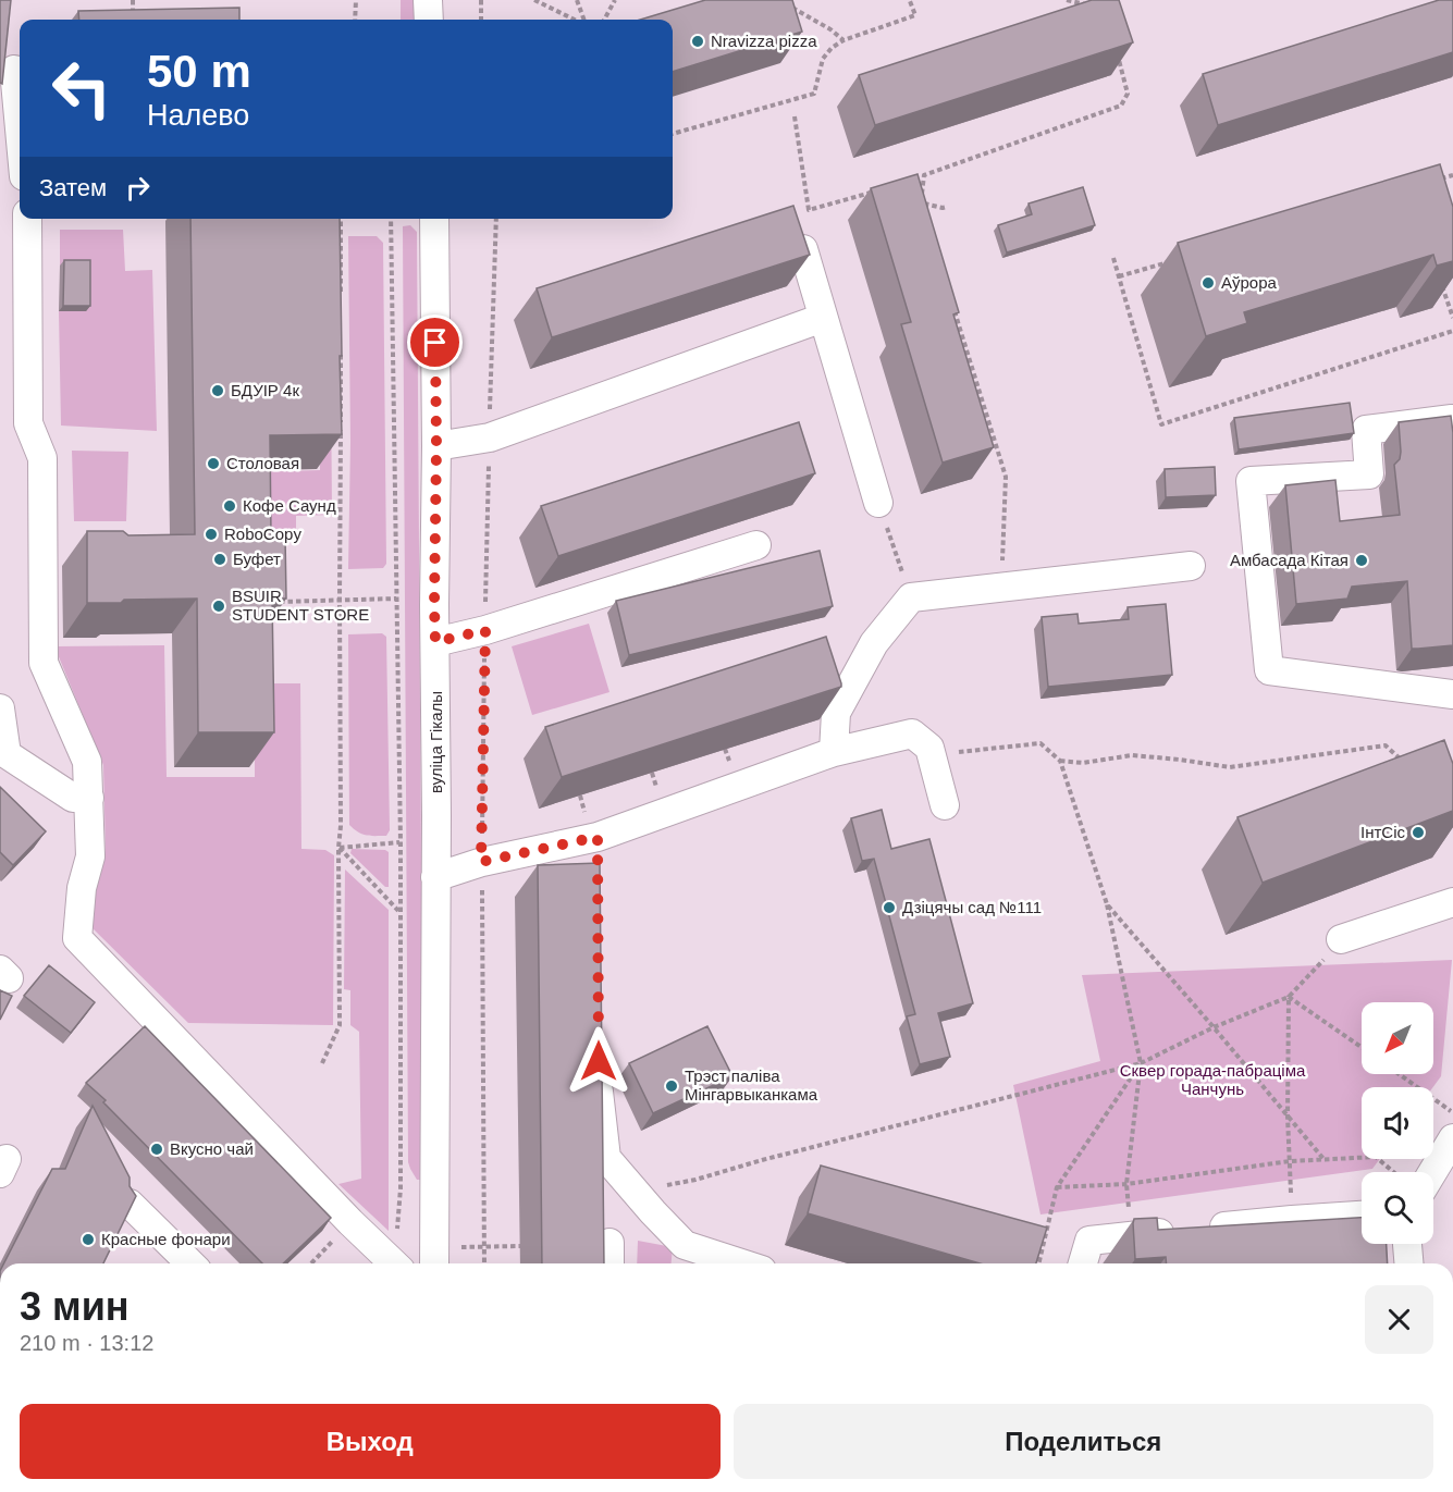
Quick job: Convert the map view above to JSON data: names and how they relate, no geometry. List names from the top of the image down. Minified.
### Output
{"streets":{"street":["вуліца Гікалы"]},"parks":["Сквер горада-пабраціма Чанчунь"],"places":["Nravizza pizza","Аўрора","БДУІР 4к","Столовая","Кофе Саунд","RoboCopy","Буфет","Амбасада Кітая","BSUIR STUDENT STORE","ІнтСіс","Дзіцячы сад №111","Трэст паліва Мінгарвыканкама","Вкусно чай","Красные фонари"],"north":"bottom left","page":{"turn":["50 m","Налево"],"then":"Затем","heading":["3 мин","210 m · 13:12"],"buttons":["Выход","Поделиться"]}}
